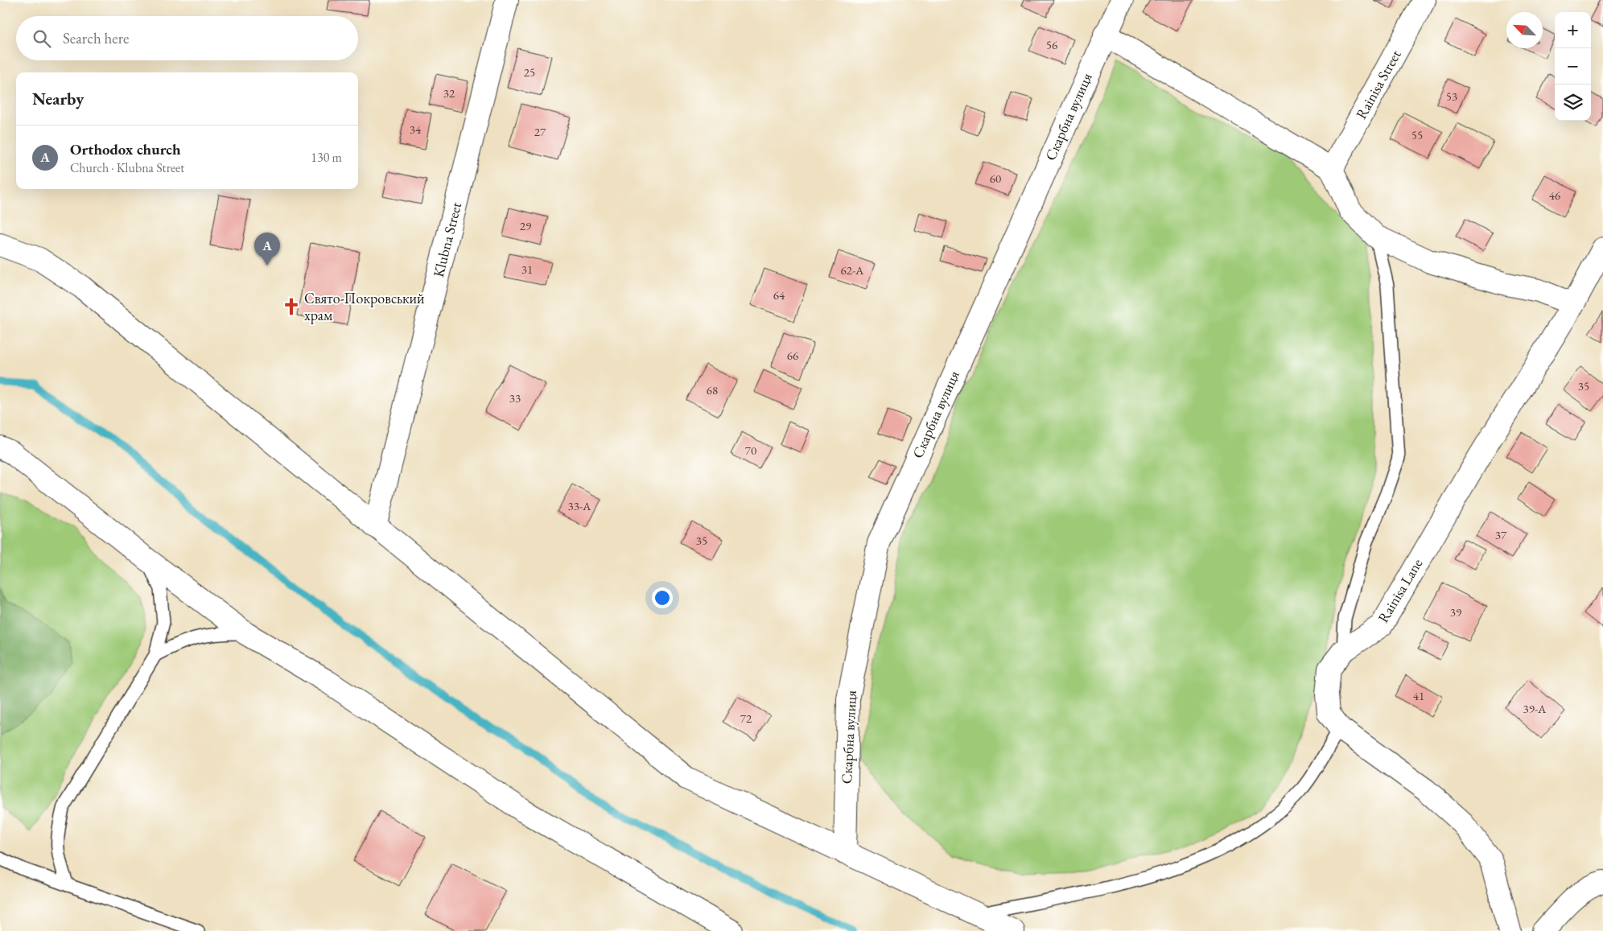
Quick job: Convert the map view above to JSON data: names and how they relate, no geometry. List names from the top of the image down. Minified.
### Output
{"streets":{"street":["Rainisa Street","Скарбна вулиця","Klubna Street","Rainisa Lane"]},"places":{"church":["Свято-Покровський храм"]},"house_numbers":["56","25","32","53","34","27","55","60","46","29","31","62-А","64","66","35","68","33","70","33-А","37","35","39","41","39-А","72"],"north":"top left","page":{"map_buttons":["+","−"],"search":"Search here","heading":"Nearby","list":[{"mark":"A","name":"Orthodox church","note":"Church · Klubna Street","value":"130 m"}],"pins":"A"}}
